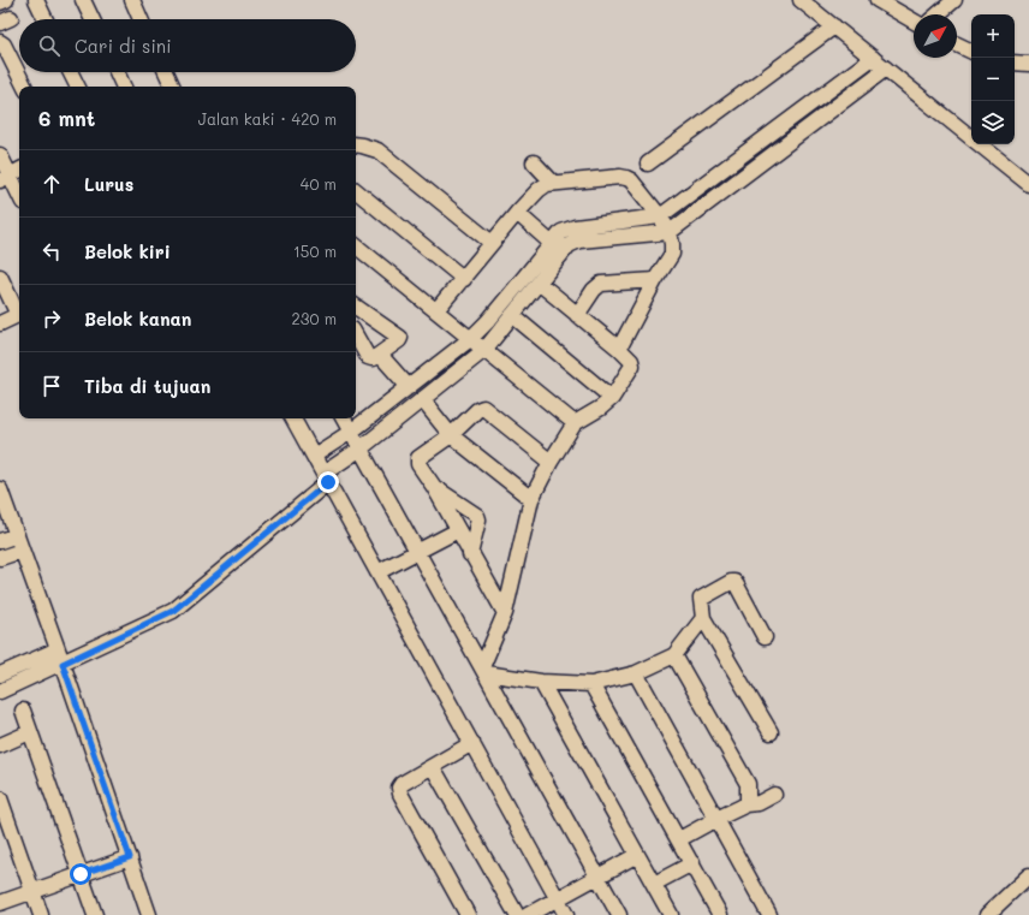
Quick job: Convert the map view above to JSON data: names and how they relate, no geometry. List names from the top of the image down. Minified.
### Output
{"north":"top right","page":{"map_buttons":["+","−"],"search":"Cari di sini","heading":["6 mnt","Jalan kaki · 420 m"],"list":[["Lurus","40 m"],["Belok kiri","150 m"],["Belok kanan","230 m"],"Tiba di tujuan"]}}
